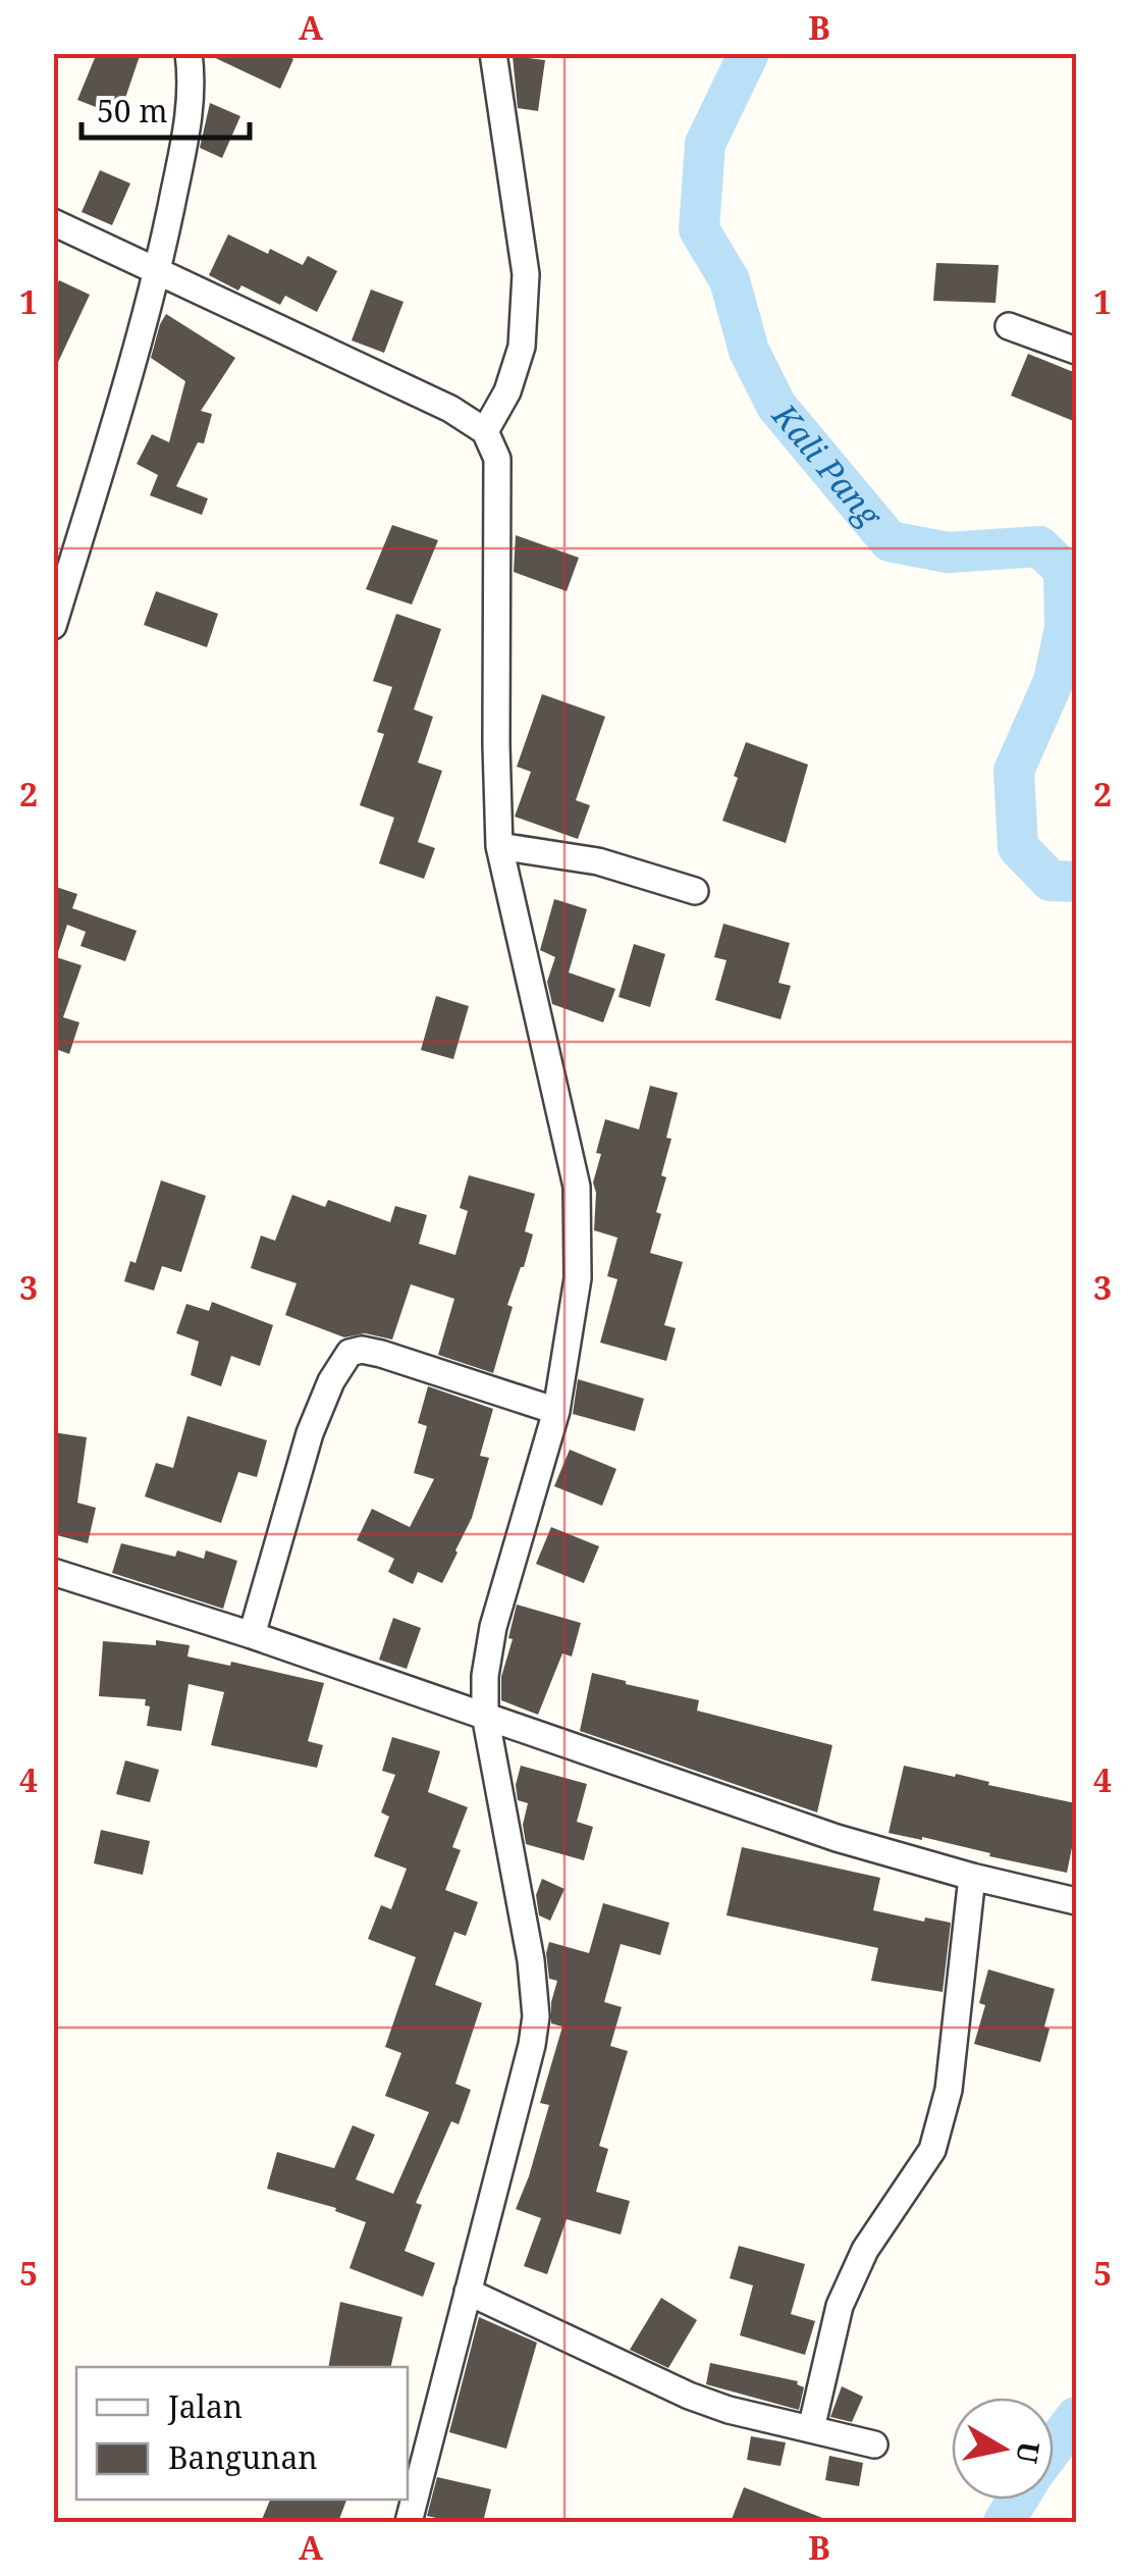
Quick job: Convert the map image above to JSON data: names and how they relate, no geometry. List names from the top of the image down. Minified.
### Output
{"water":["Kali Pang"],"legend":["Jalan","Bangunan"],"scale_bar":"50 m","north":"right","grid":{"columns":["A","B"],"rows":["1","2","3","4","5"]}}
